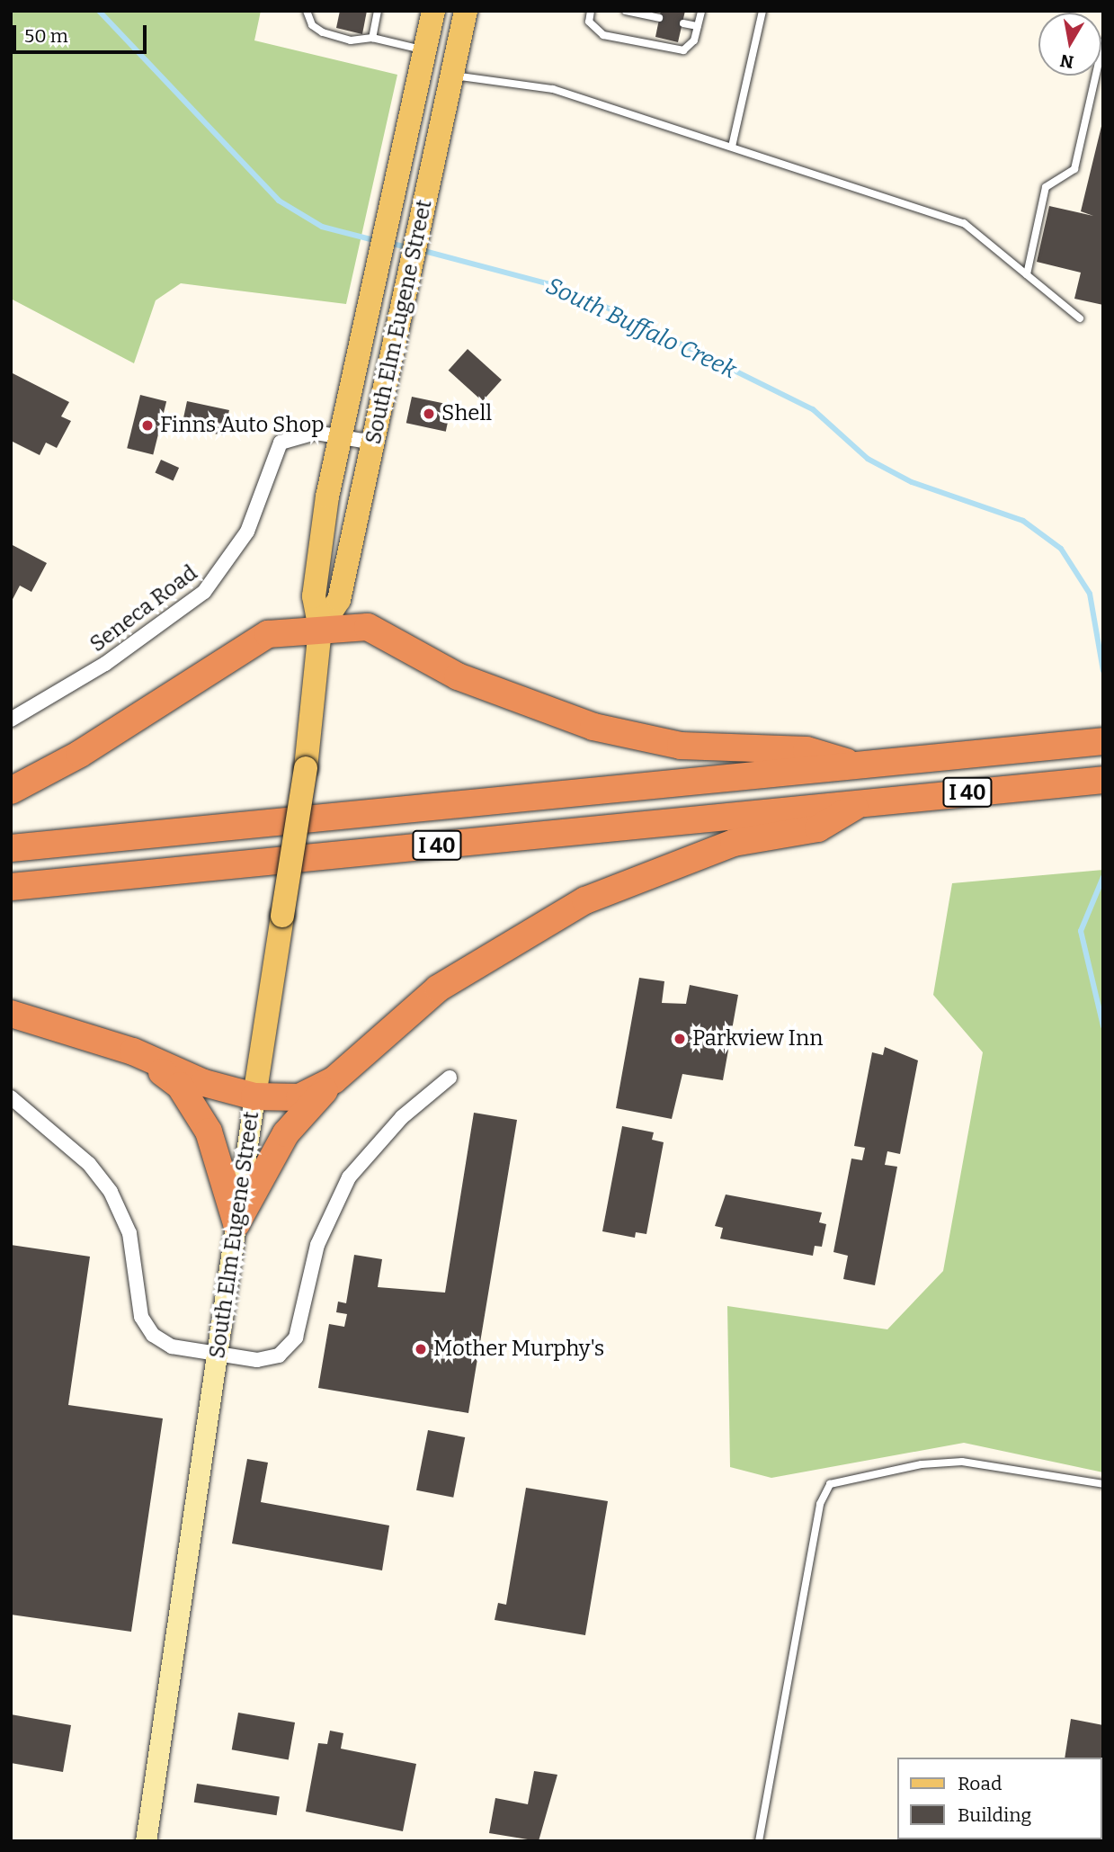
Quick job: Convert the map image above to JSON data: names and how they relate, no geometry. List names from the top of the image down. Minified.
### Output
{"streets":{"highway":["I 40"],"main road":["South Elm Eugene Street"],"street":["Seneca Road"]},"crossings":[["South Elm Eugene Street","Seneca Road"]],"water":["South Buffalo Creek"],"places":["Shell","Finns Auto Shop","Parkview Inn","Mother Murphy's"],"legend":["Road","Building"],"scale_bar":"50 m","north":"bottom"}
